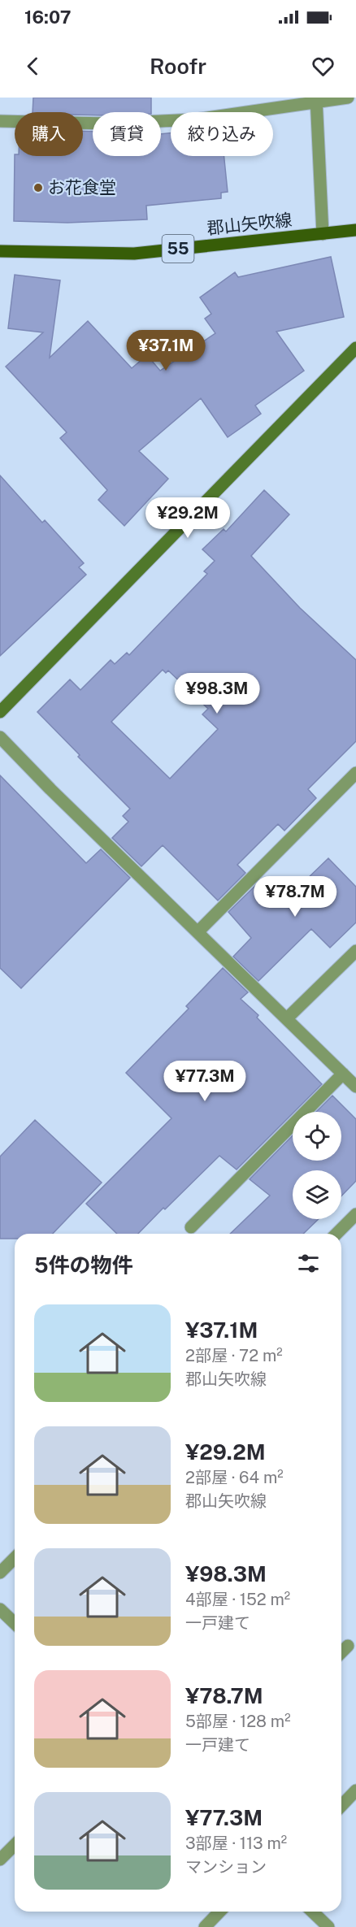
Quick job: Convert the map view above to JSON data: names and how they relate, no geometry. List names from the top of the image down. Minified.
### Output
{"streets":{"main road":["郡山矢吹線","55"]},"places":["お花食堂"],"page":{"status":"16:07","header":"Roofr","chip":["購入","賃貸","絞り込み"],"price":["¥37.1M","¥29.2M","¥98.3M","¥78.7M","¥77.3M"],"heading":"5件の物件","list":[{"name":"¥37.1M","note":"2部屋 · 72 m² · 郡山矢吹線"},{"name":"¥29.2M","note":"2部屋 · 64 m² · 郡山矢吹線"},{"name":"¥98.3M","note":"4部屋 · 152 m² · 一戸建て"},{"name":"¥78.7M","note":"5部屋 · 128 m² · 一戸建て"},{"name":"¥77.3M","note":"3部屋 · 113 m² · マンション"}]}}
